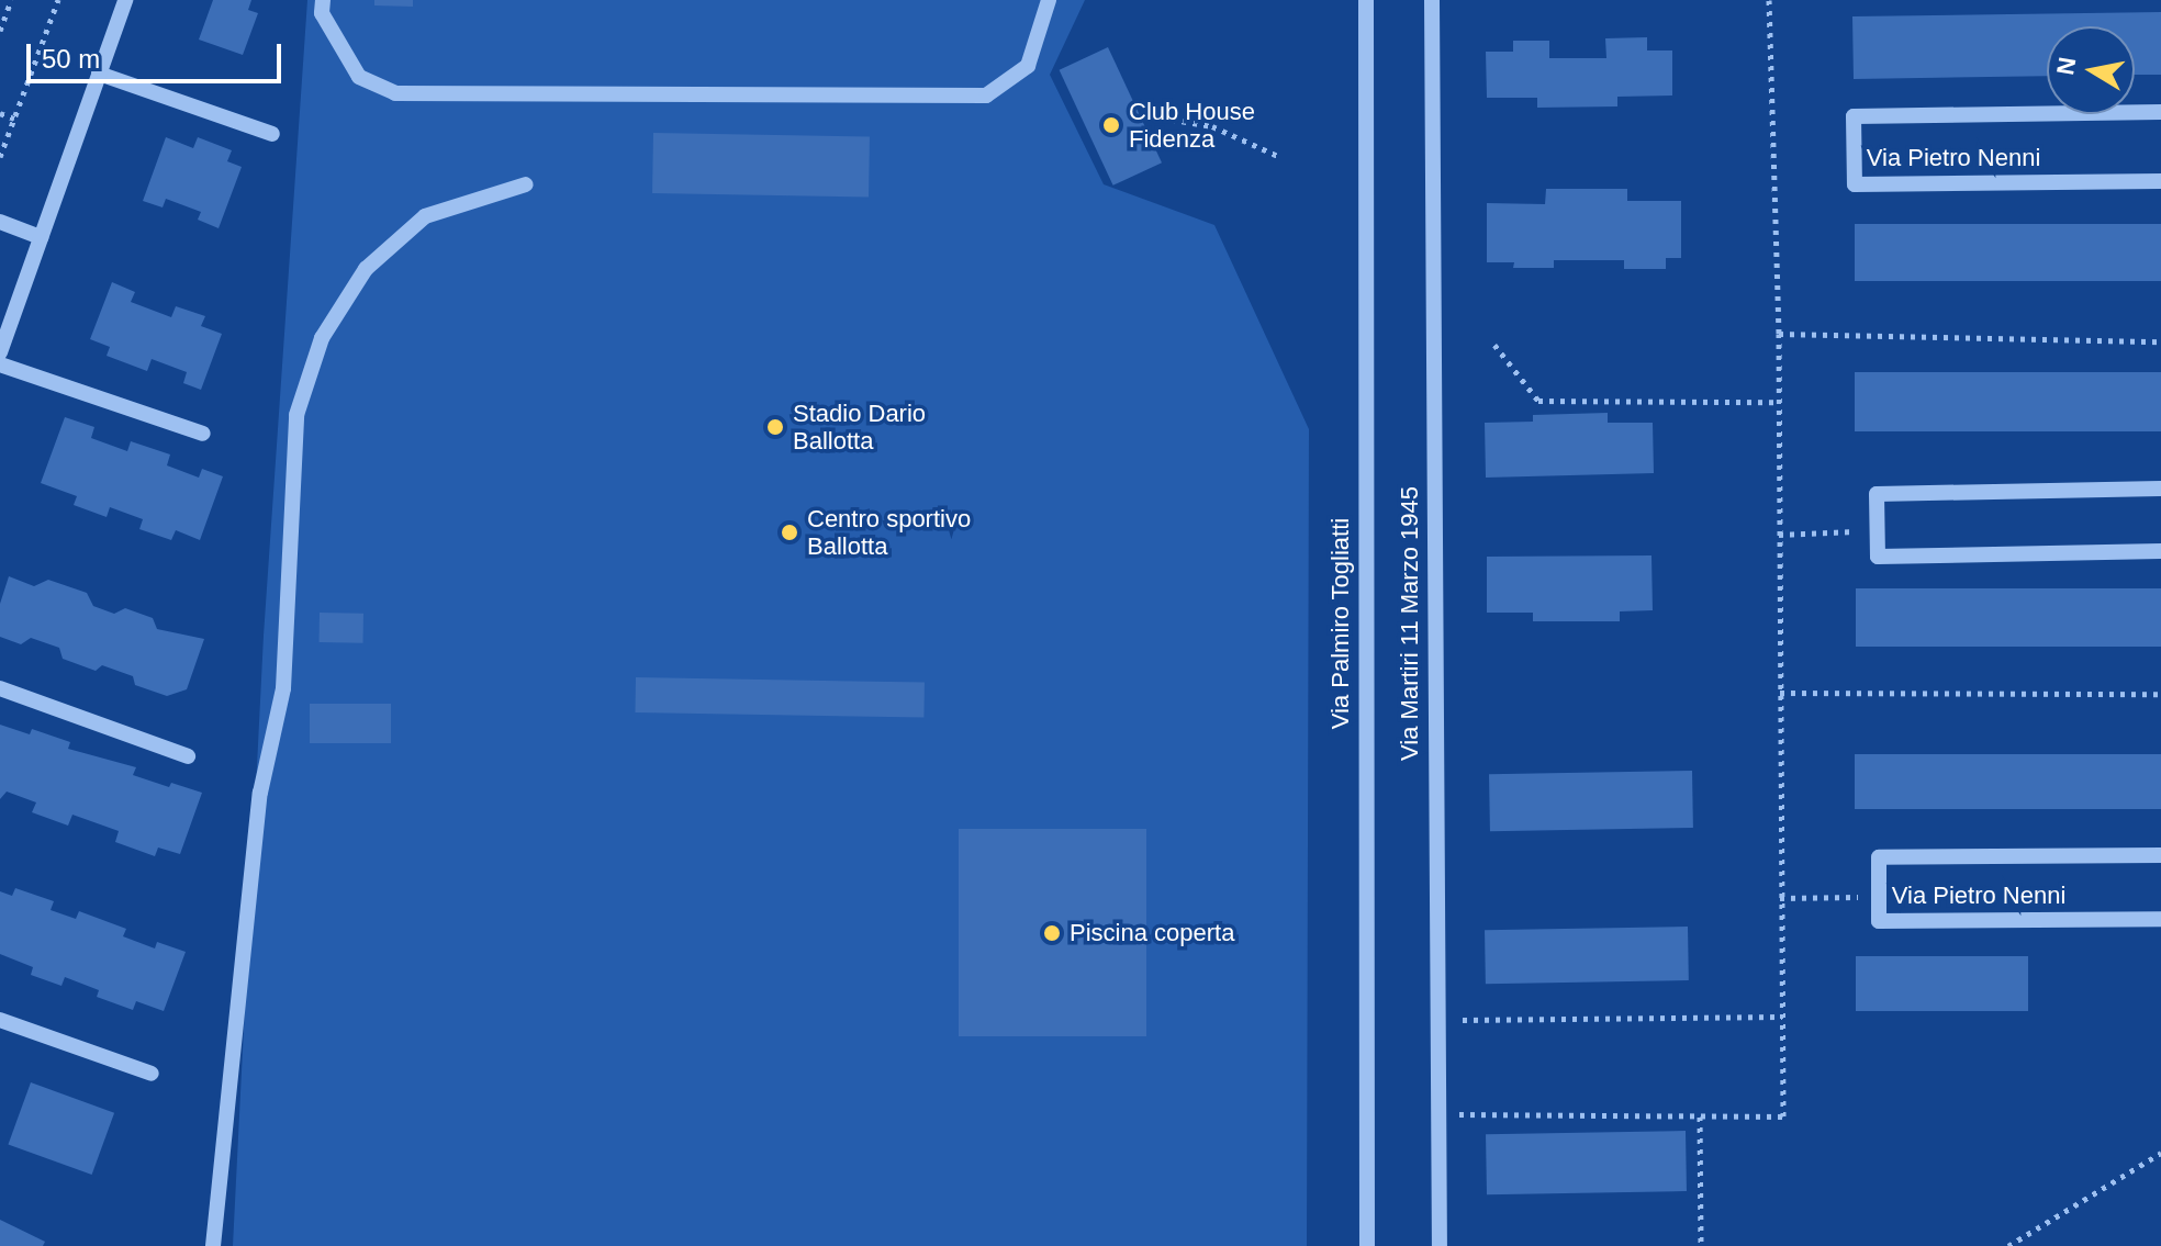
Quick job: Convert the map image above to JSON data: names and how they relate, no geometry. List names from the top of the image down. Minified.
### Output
{"streets":{"street":["Via Pietro Nenni","Via Palmiro Togliatti","Via Martiri 11 Marzo 1945"]},"places":["Club House Fidenza","Stadio Dario Ballotta","Centro sportivo Ballotta","Piscina coperta"],"scale_bar":"50 m","north":"left"}
